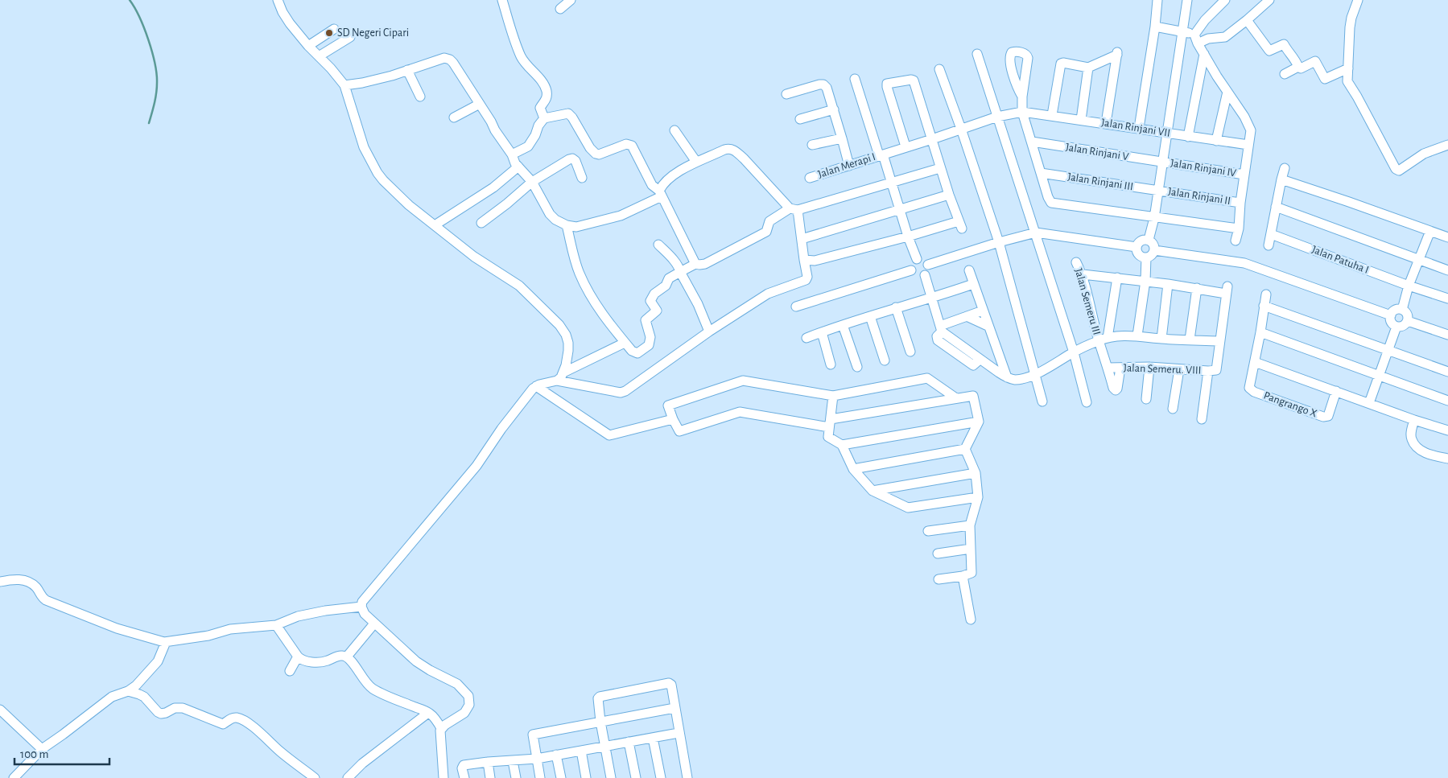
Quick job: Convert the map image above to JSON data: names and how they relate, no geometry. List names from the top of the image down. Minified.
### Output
{"streets":{"street":["Jalan Rinjani VII","Jalan Rinjani V","Jalan Merapi I","Jalan Rinjani IV","Jalan Rinjani III","Jalan Rinjani II","Jalan Patuha I","Jalan Semeru III","Jalan Semeru. VIII","Pangrango X"]},"crossings":[["Jalan Rinjani VII","Jalan Merapi I"],["Jalan Rinjani V","Jalan Rinjani IV"],["Jalan Rinjani III","Jalan Rinjani II"],["Jalan Semeru III","Jalan Semeru. VIII"]],"places":["SD Negeri Cipari"],"scale_bar":"100 m"}
